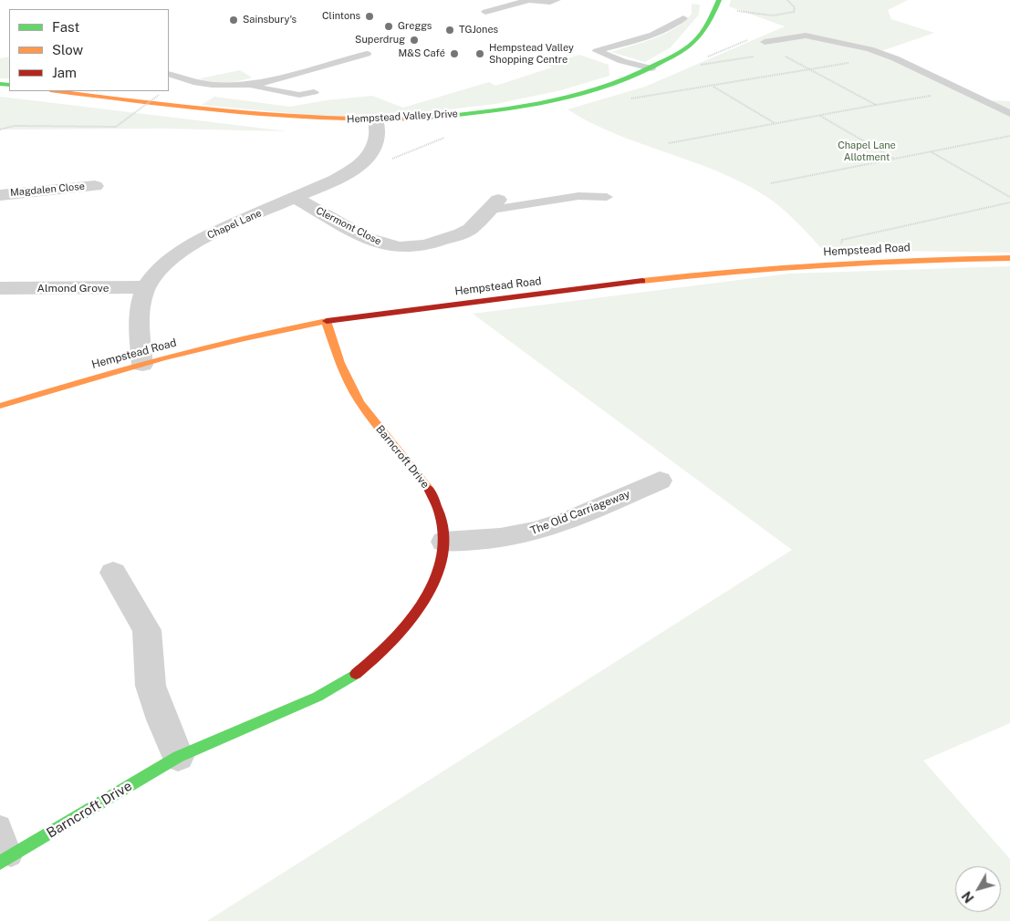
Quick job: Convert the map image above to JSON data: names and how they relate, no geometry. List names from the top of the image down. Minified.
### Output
{"streets":{"street":["Hempstead Valley Drive","Magdalen Close","Chapel Lane","Clermont Close","Hempstead Road","Almond Grove","Barncroft Drive","The Old Carriageway"]},"crossings":[["Hempstead Valley Drive","Chapel Lane"],["Chapel Lane","Clermont Close"],["Chapel Lane","Hempstead Road"],["Chapel Lane","Almond Grove"],["Hempstead Road","Barncroft Drive"],["Barncroft Drive","The Old Carriageway"]],"parks":["Chapel Lane Allotment"],"places":["Clintons","Sainsbury's","Greggs","TGJones","Superdrug","M&S Café","Hempstead Valley Shopping Centre"],"legend":["Fast","Slow","Jam"],"north":"bottom left"}
